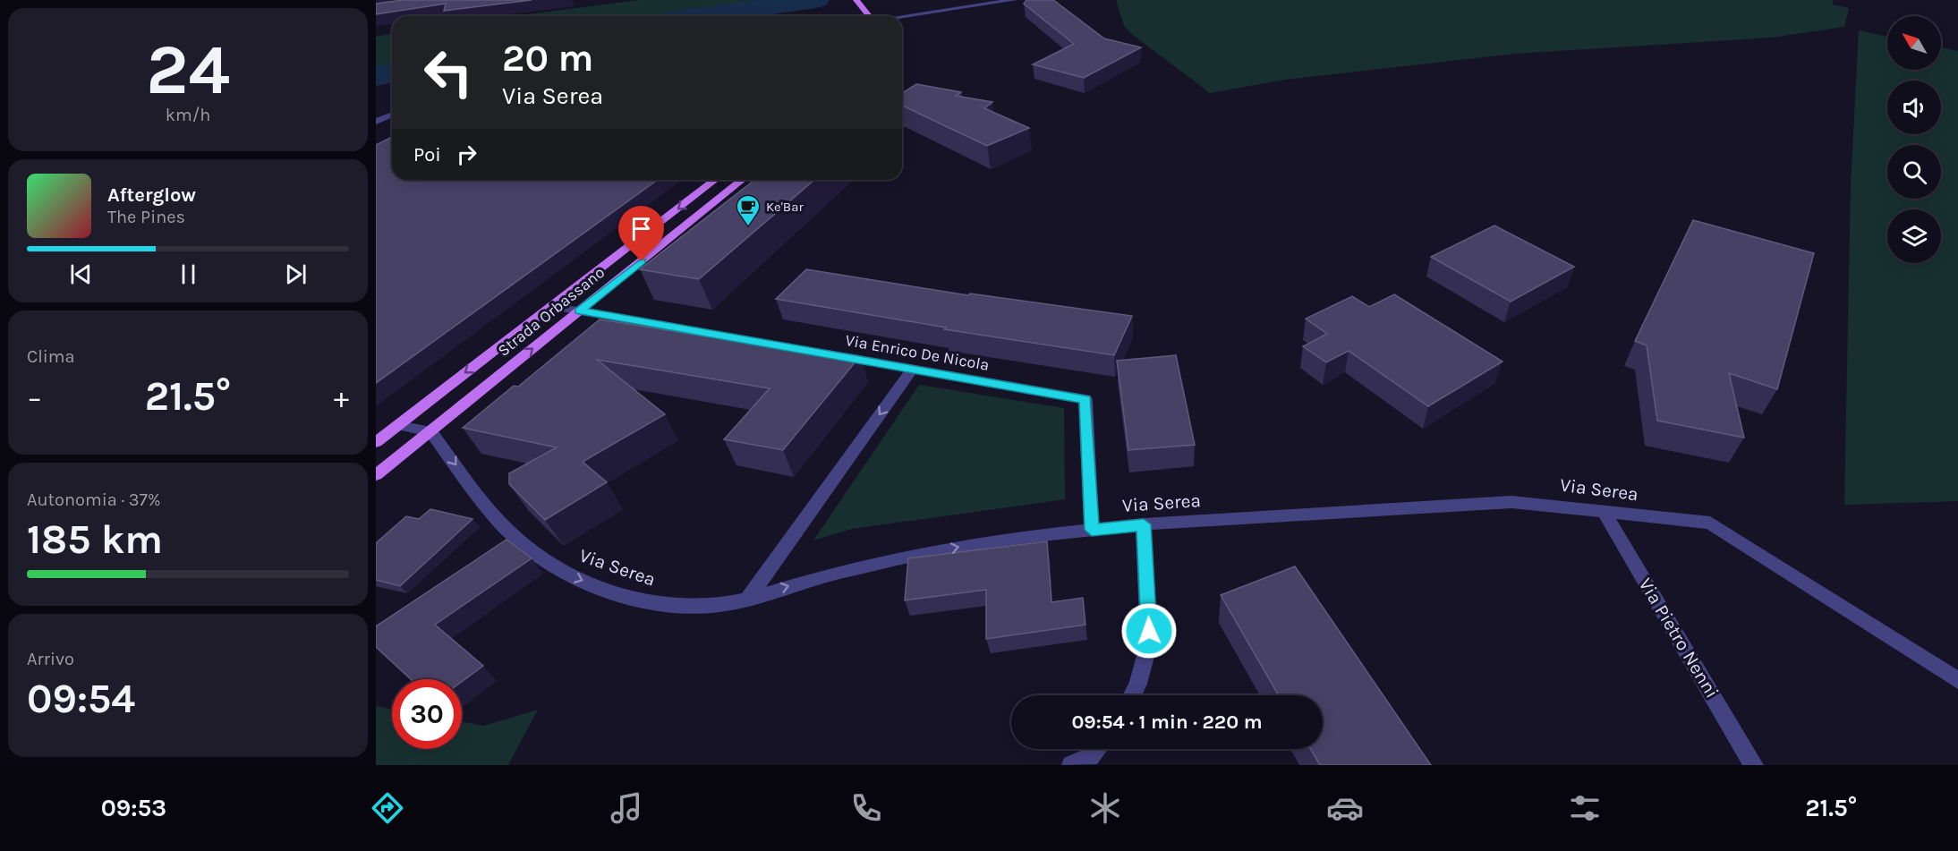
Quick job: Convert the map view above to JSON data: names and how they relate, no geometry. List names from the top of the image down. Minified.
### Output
{"streets":{"main road":["Strada Orbassano"],"street":["Via Enrico De Nicola","Via Serea","Via Pietro Nenni"]},"crossings":[["Strada Orbassano","Via Enrico De Nicola"],["Strada Orbassano","Via Serea"],["Via Enrico De Nicola","Via Serea"],["Via Serea","Via Pietro Nenni"]],"one_way":["Via Serea"],"places":{"cafe":["Ke'Bar"]},"north":"top left","page":{"tile":[["24","km/h"],"Clima",["Autonomia · 37%","185 km"],["Arrivo","09:54"]],"turn":["20 m","Via Serea"],"then":"Poi","song":["Afterglow","The Pines"],"heat":["−","21.5°","+"],"limit":"30","trip":"09:54 · 1 min · 220 m","tabs":["09:53","21.5°"]}}
